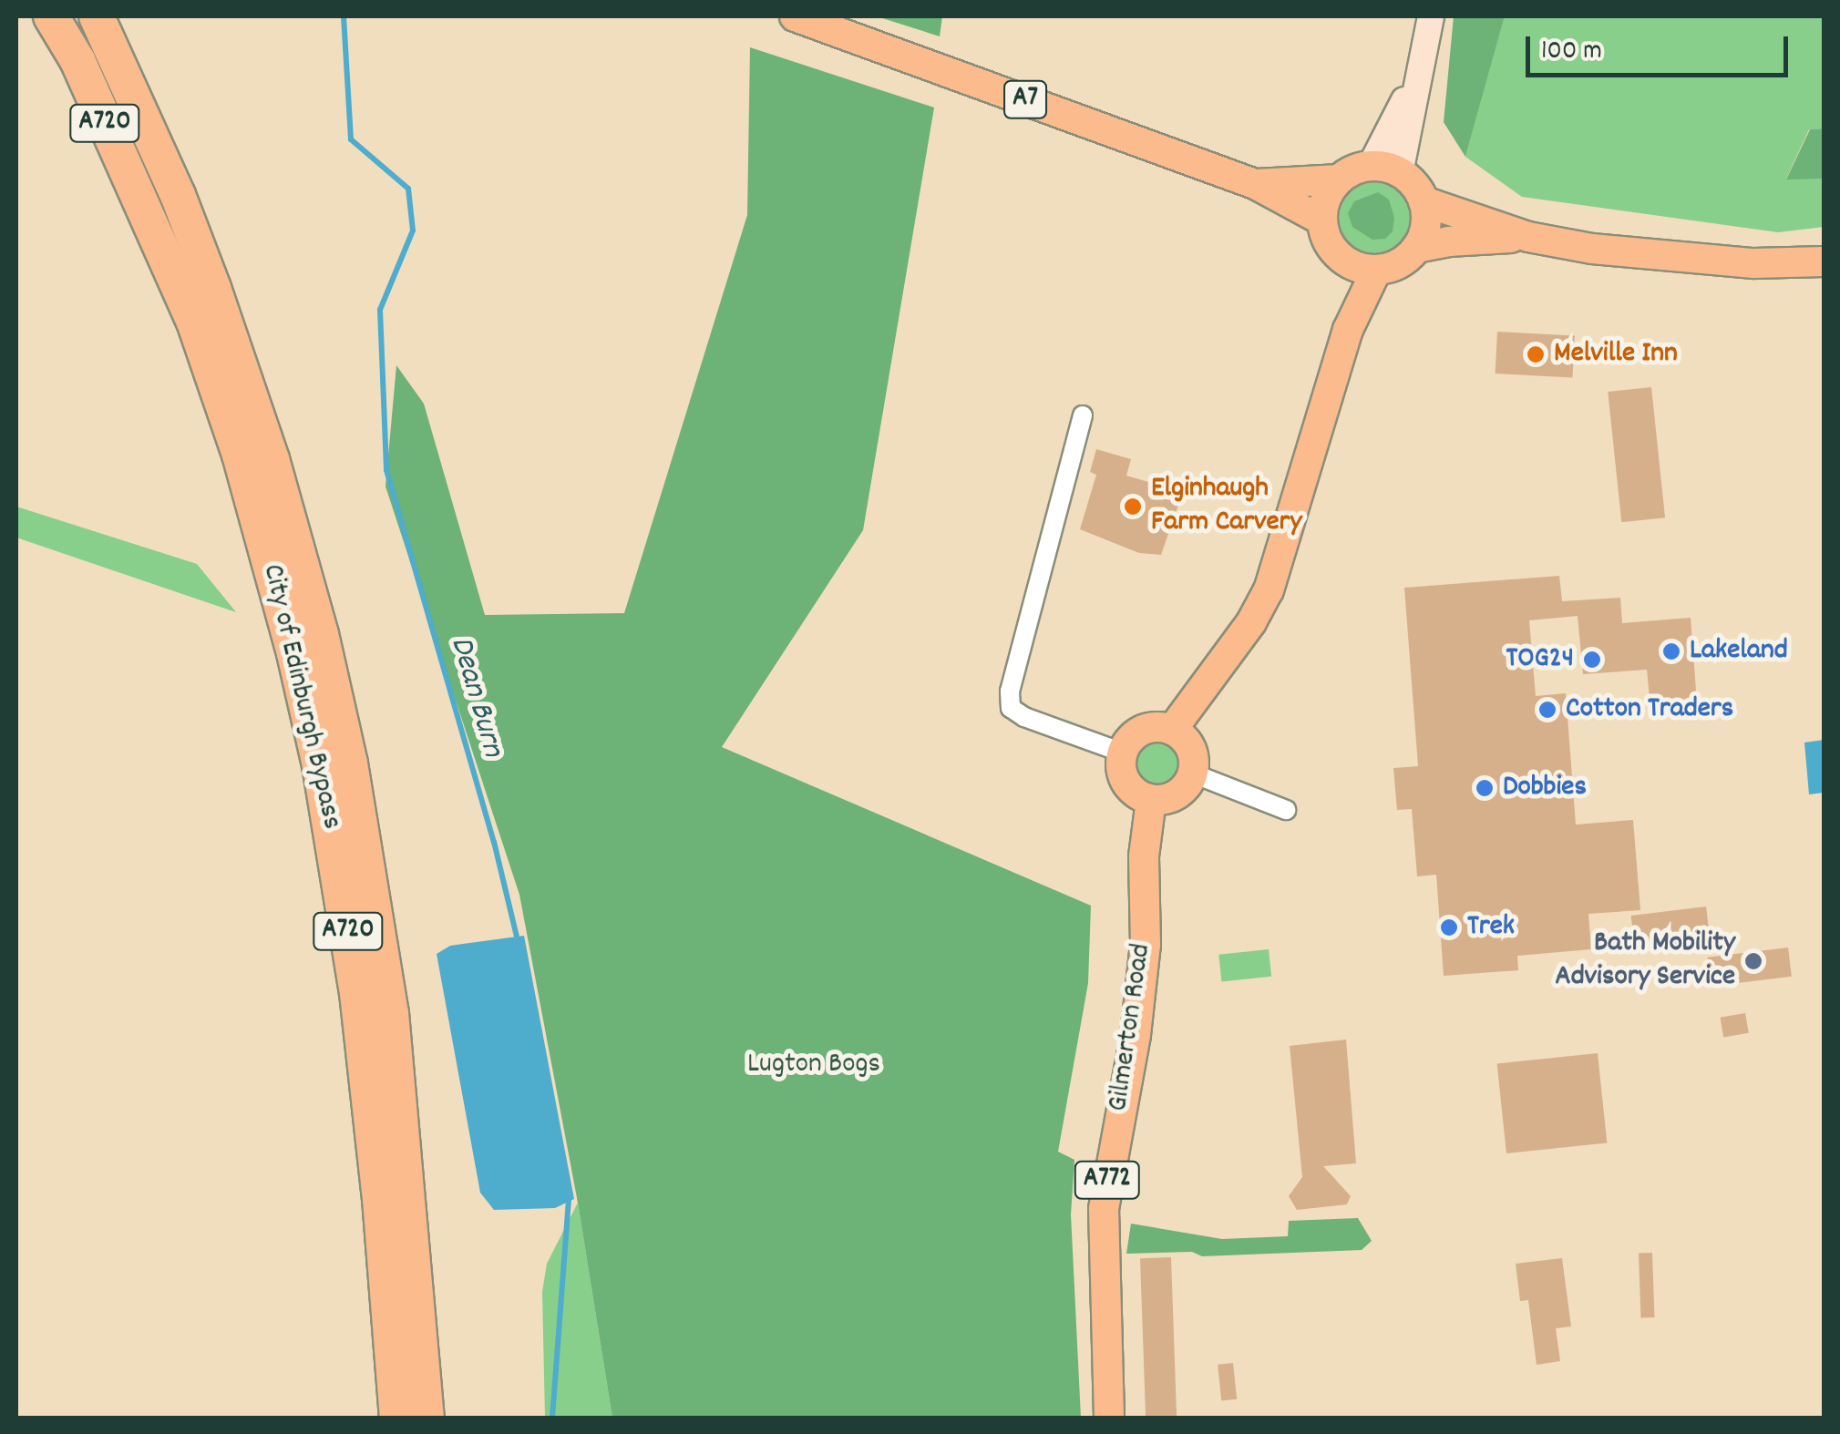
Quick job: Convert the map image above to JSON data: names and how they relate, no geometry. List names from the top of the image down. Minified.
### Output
{"streets":{"highway":["A720","City of Edinburgh Bypass"],"main road":["A7","Gilmerton Road","A772"]},"water":["Dean Burn"],"parks":["Lugton Bogs"],"places":["Melville Inn","Elginhaugh Farm Carvery","Lakeland","TOG24","Cotton Traders","Dobbies","Trek","Bath Mobility Advisory Service"],"scale_bar":"100 m"}
